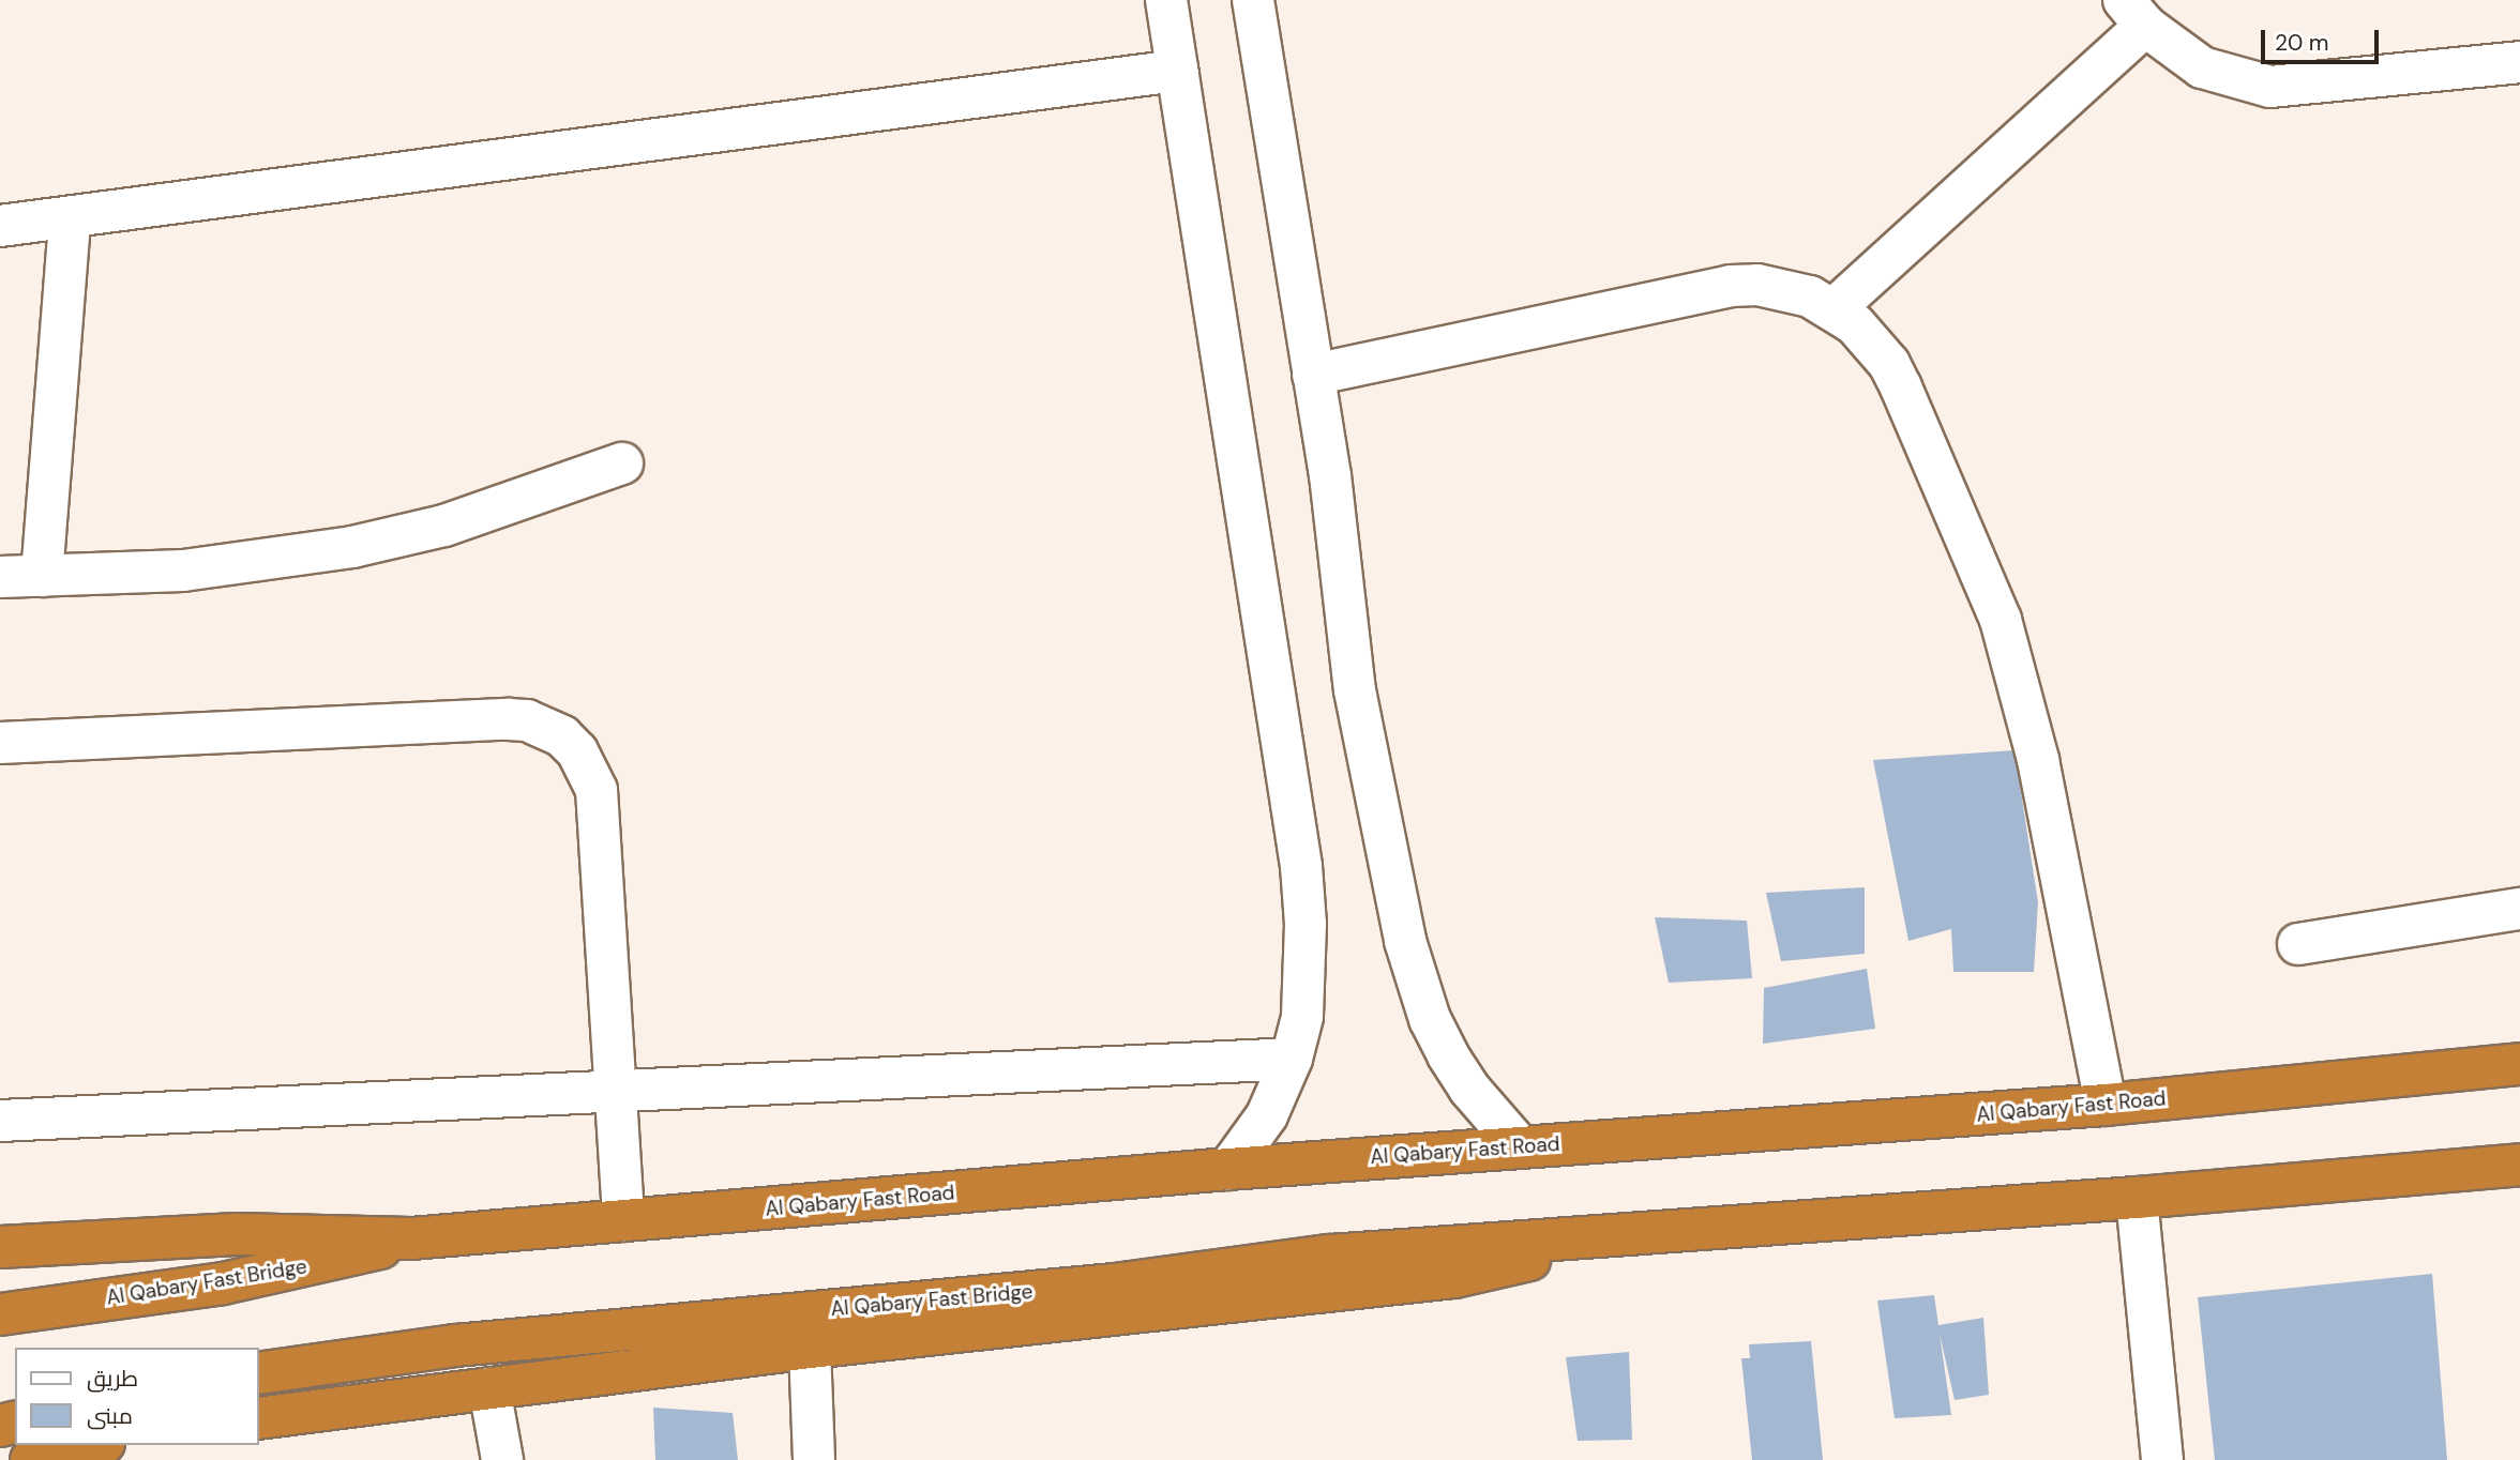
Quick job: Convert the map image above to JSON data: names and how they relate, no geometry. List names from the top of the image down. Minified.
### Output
{"streets":{"highway":["Al Qabary Fast Road","Al Qabary Fast Bridge"]},"crossings":[["Al Qabary Fast Road","Al Qabary Fast Bridge"]],"legend":["طريق","مبنى"],"scale_bar":"20 m"}
